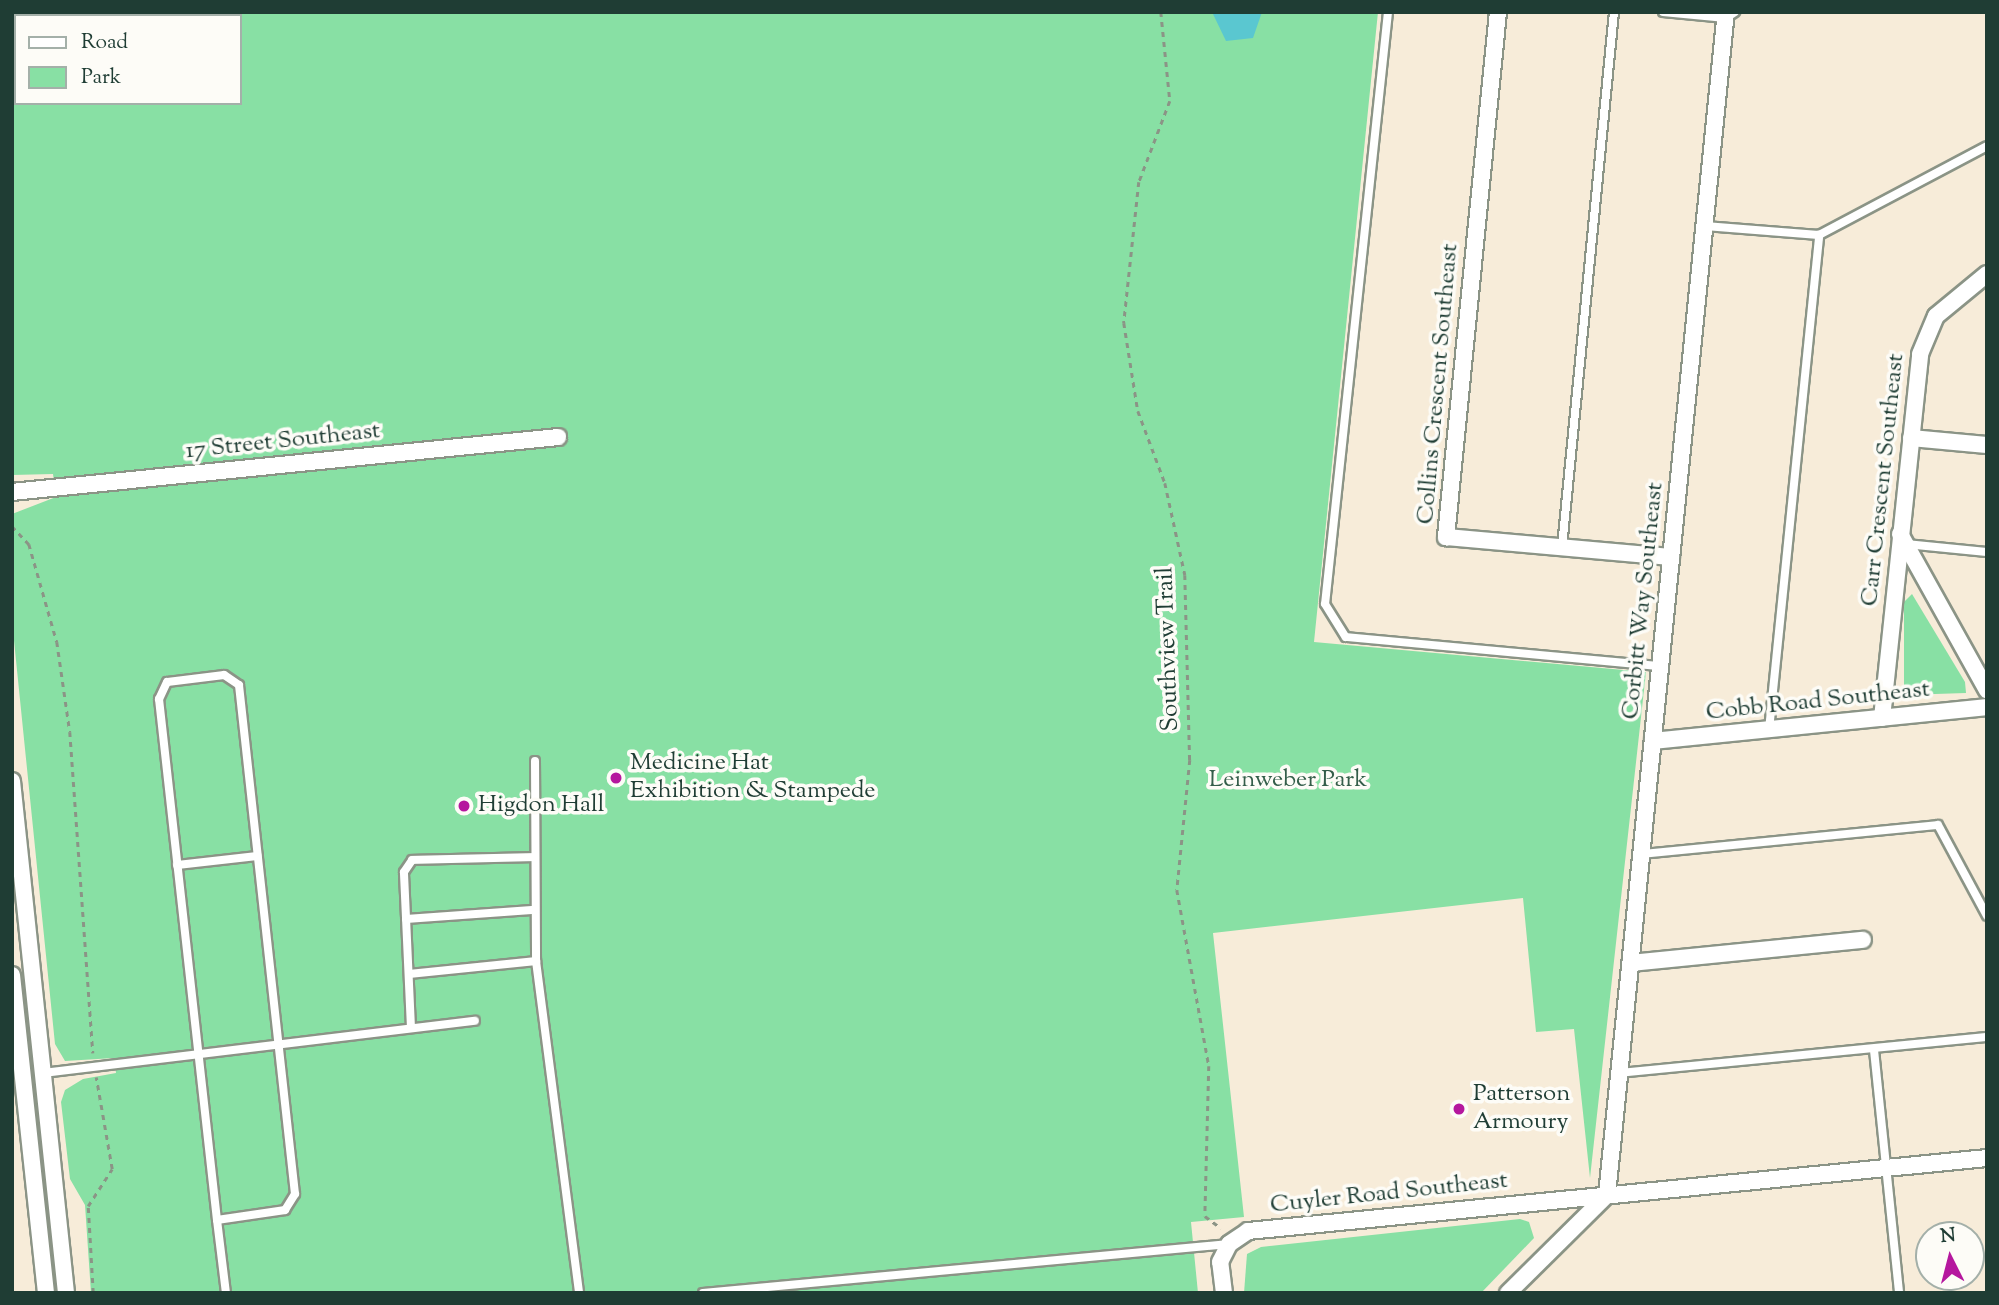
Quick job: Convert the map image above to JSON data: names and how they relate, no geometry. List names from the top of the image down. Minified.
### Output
{"streets":{"street":["Collins Crescent Southeast","17 Street Southeast","Carr Crescent Southeast","Corbitt Way Southeast","Cobb Road Southeast","Cuyler Road Southeast"],"path":["Southview Trail"]},"crossings":[["Collins Crescent Southeast","Corbitt Way Southeast"],["Carr Crescent Southeast","Cobb Road Southeast"],["Corbitt Way Southeast","Cobb Road Southeast"],["Corbitt Way Southeast","Cuyler Road Southeast"],["Southview Trail","Cuyler Road Southeast"]],"parks":["Leinweber Park"],"places":["Medicine Hat Exhibition & Stampede","Higdon Hall","Patterson Armoury"],"legend":["Road","Park"],"north":"top"}
